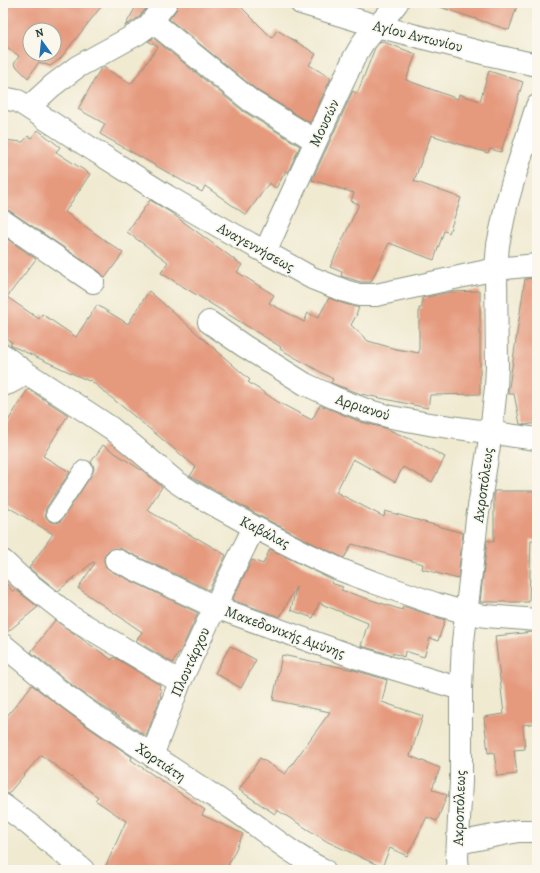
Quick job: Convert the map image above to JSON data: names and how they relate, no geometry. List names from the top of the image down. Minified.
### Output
{"streets":{"street":["Αγίου Αντωνίου","Μουσών","Αναγεννήσεως","Αρριανού","Ακροπόλεως","Καβάλας","Μακεδονικής Αμύνης","Πλουτάρχου","Χορτιάτη"]},"crossings":[["Αγίου Αντωνίου","Μουσών"],["Μουσών","Αναγεννήσεως"],["Αναγεννήσεως","Ακροπόλεως"],["Αρριανού","Ακροπόλεως"],["Ακροπόλεως","Καβάλας"],["Ακροπόλεως","Μακεδονικής Αμύνης"],["Καβάλας","Πλουτάρχου"],["Μακεδονικής Αμύνης","Πλουτάρχου"],["Πλουτάρχου","Χορτιάτη"]],"north":"top"}
